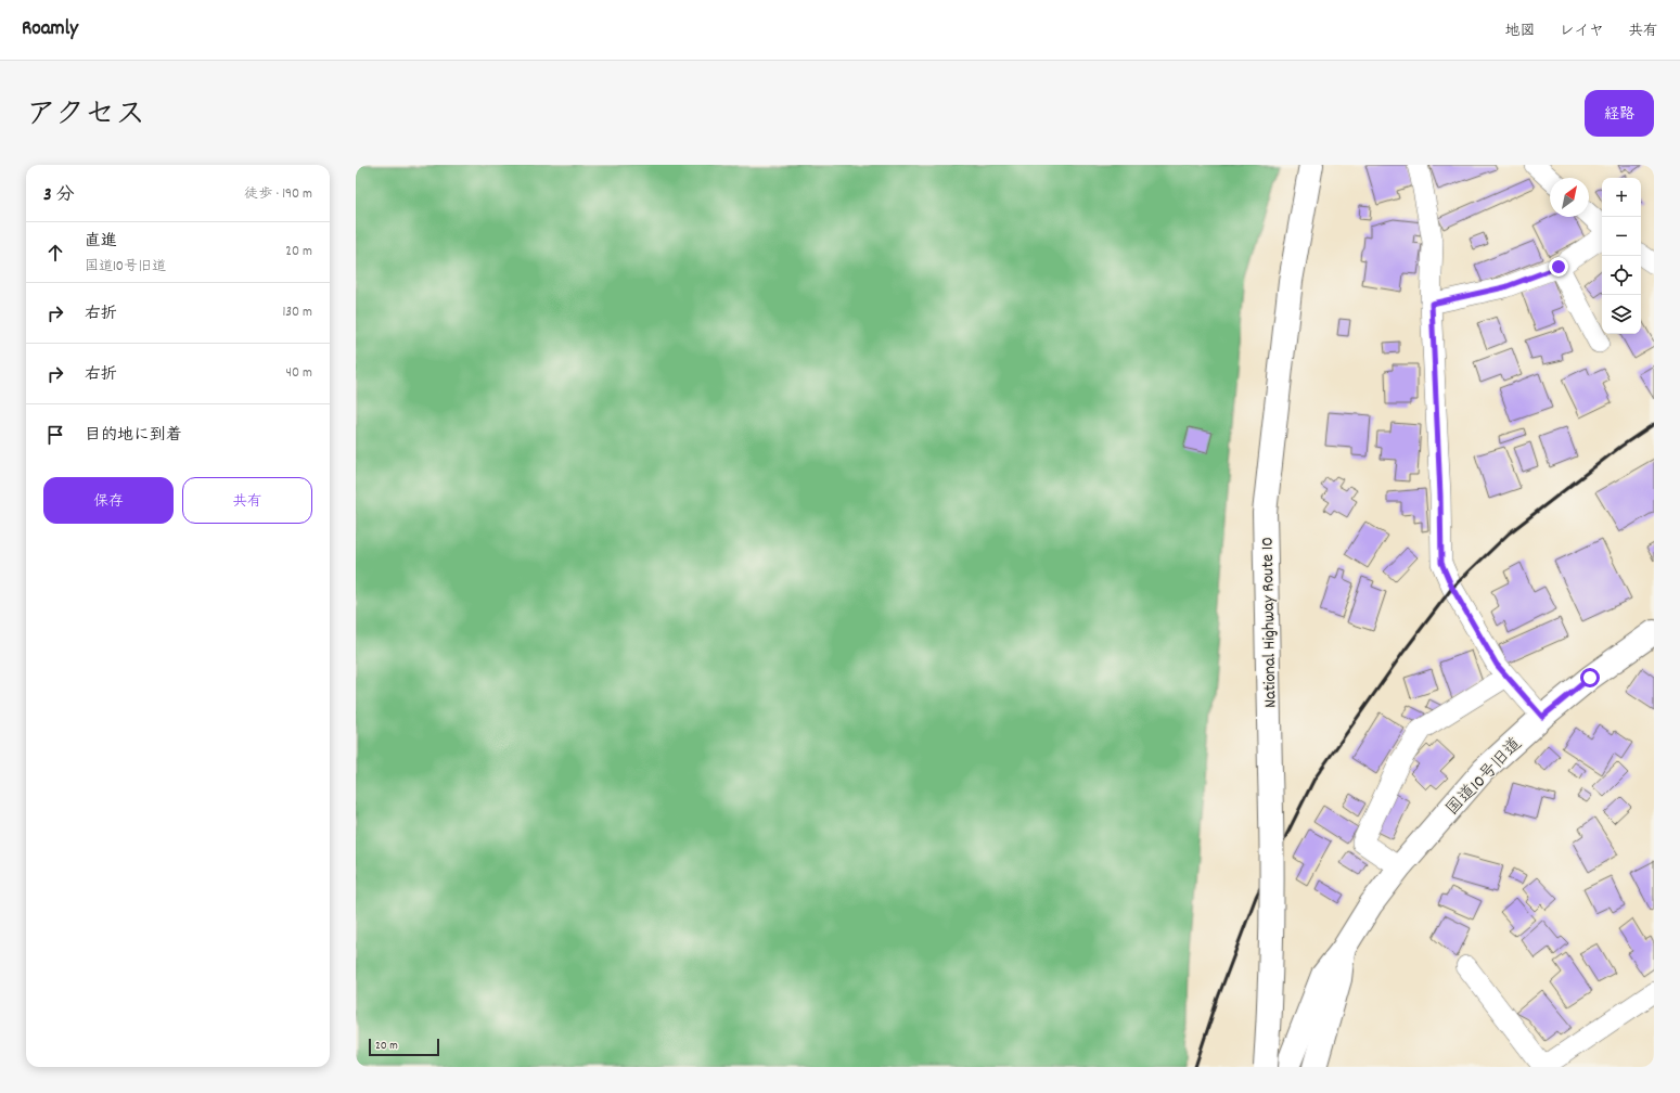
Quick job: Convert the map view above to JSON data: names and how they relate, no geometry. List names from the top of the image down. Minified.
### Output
{"streets":{"main road":["National Highway Route 10","国道10号旧道"]},"scale_bar":"20 m","north":"top right","page":{"header":"Roamly","nav":["地図","レイヤ","共有"],"title":"アクセス","buttons":["経路",["保存","共有"]],"heading":["3 分","徒歩 · 190 m"],"map_buttons":["+","−"],"list":[["直進","国道10号旧道","20 m"],["右折","130 m"],["右折","40 m"],"目的地に到着"],"scale":"20 m"}}
